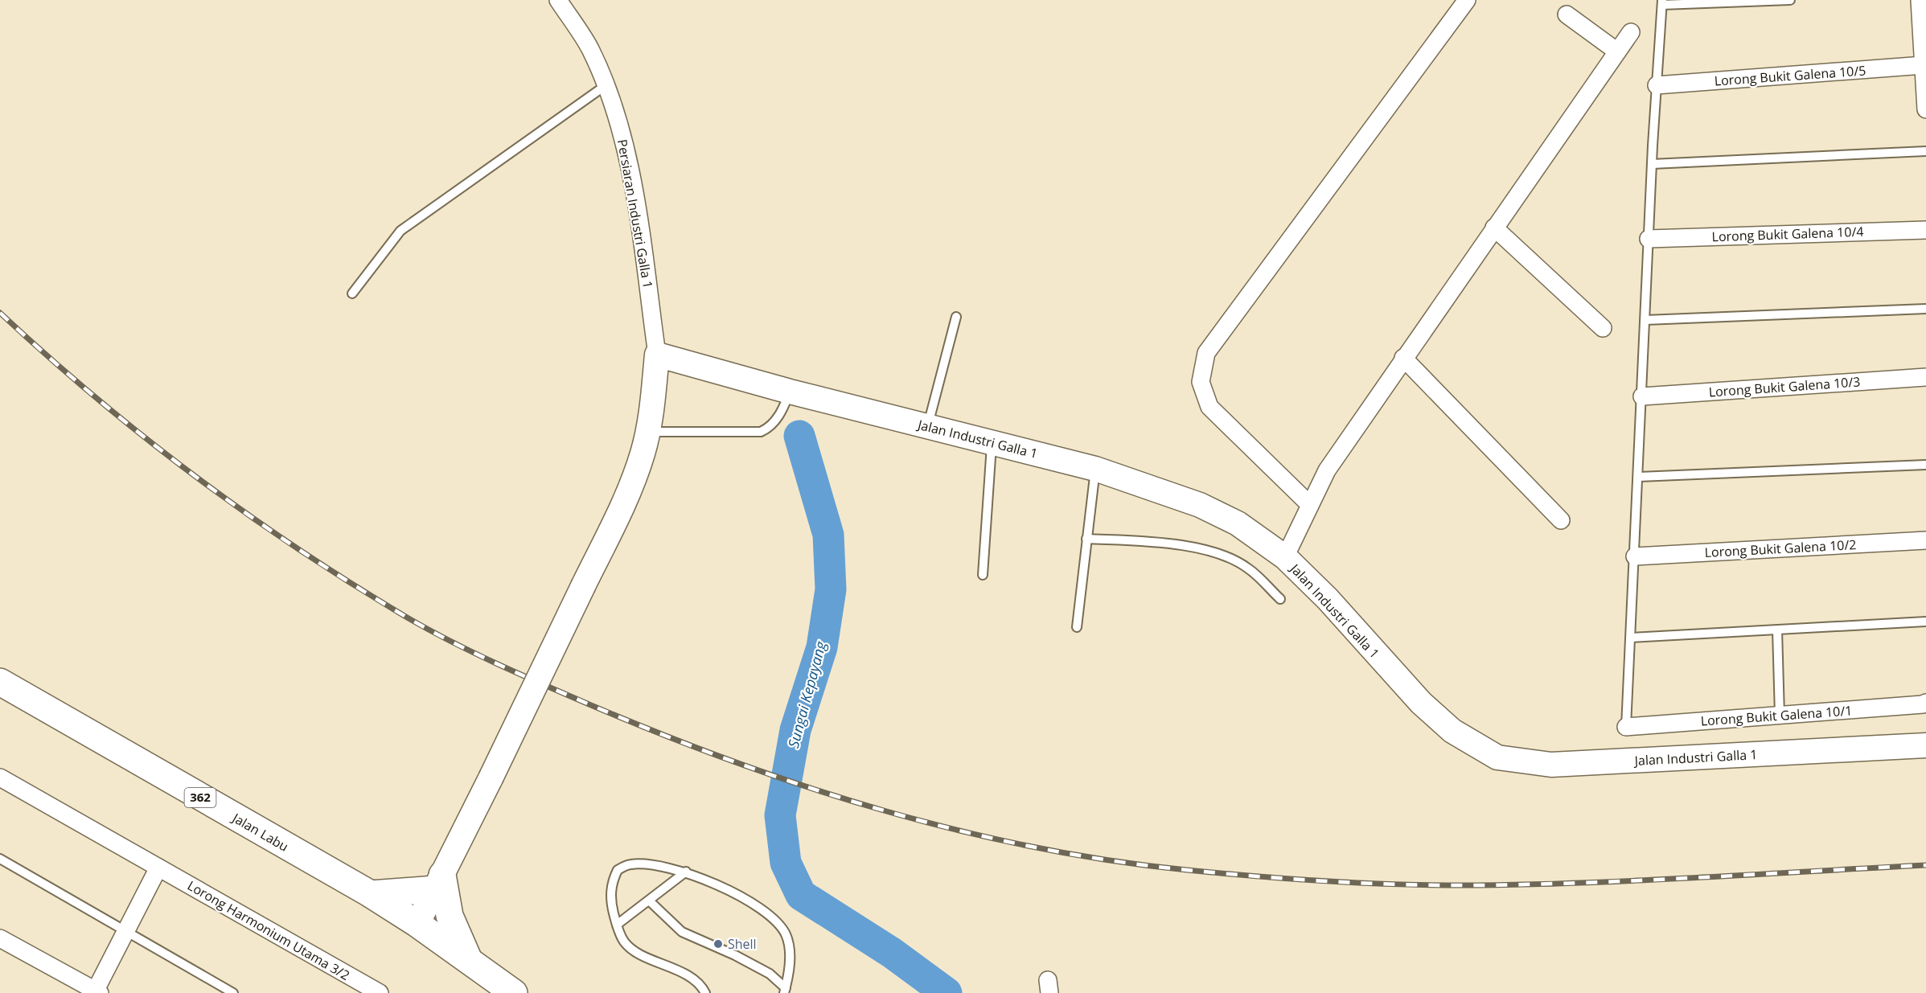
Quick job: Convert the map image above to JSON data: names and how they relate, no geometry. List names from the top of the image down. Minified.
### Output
{"streets":{"main road":["Jalan Industri Galla 1","362","Jalan Labu"],"street":["Lorong Bukit Galena 10/5","Persiaran Industri Galla 1","Lorong Bukit Galena 10/4","Lorong Bukit Galena 10/3","Lorong Bukit Galena 10/2","Lorong Bukit Galena 10/1","Lorong Harmonium Utama 3/2"]},"crossings":[["Persiaran Industri Galla 1","Jalan Industri Galla 1"]],"water":["Sungai Kepayang"],"places":["Shell"]}
